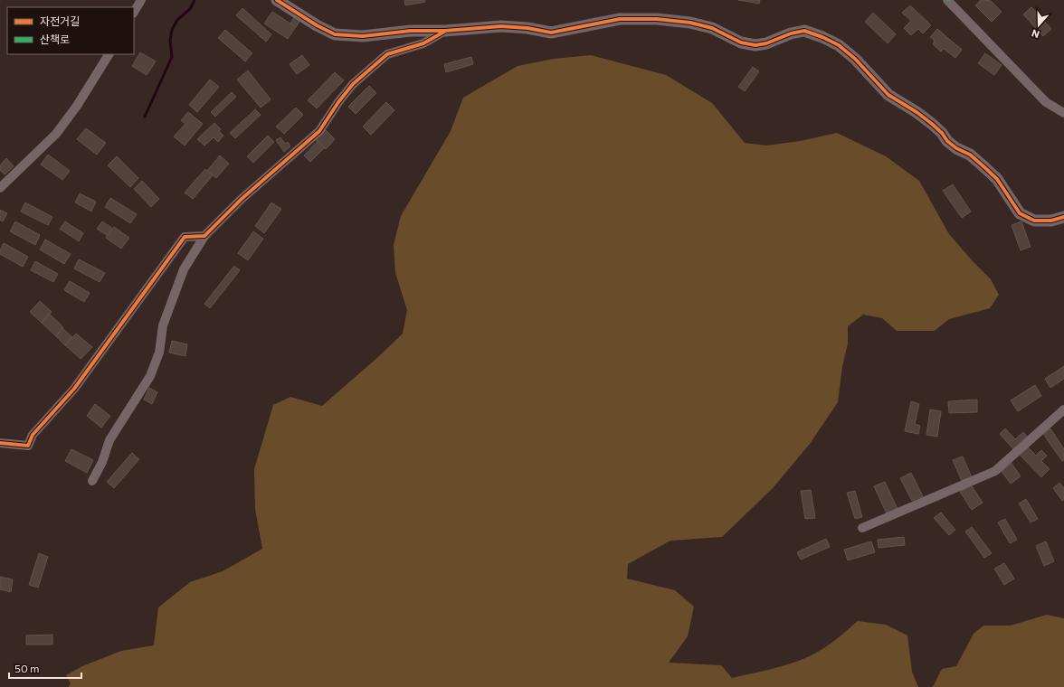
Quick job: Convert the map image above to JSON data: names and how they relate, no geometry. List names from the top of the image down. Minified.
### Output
{"legend":["자전거길","산책로"],"scale_bar":"50 m","north":"bottom"}
